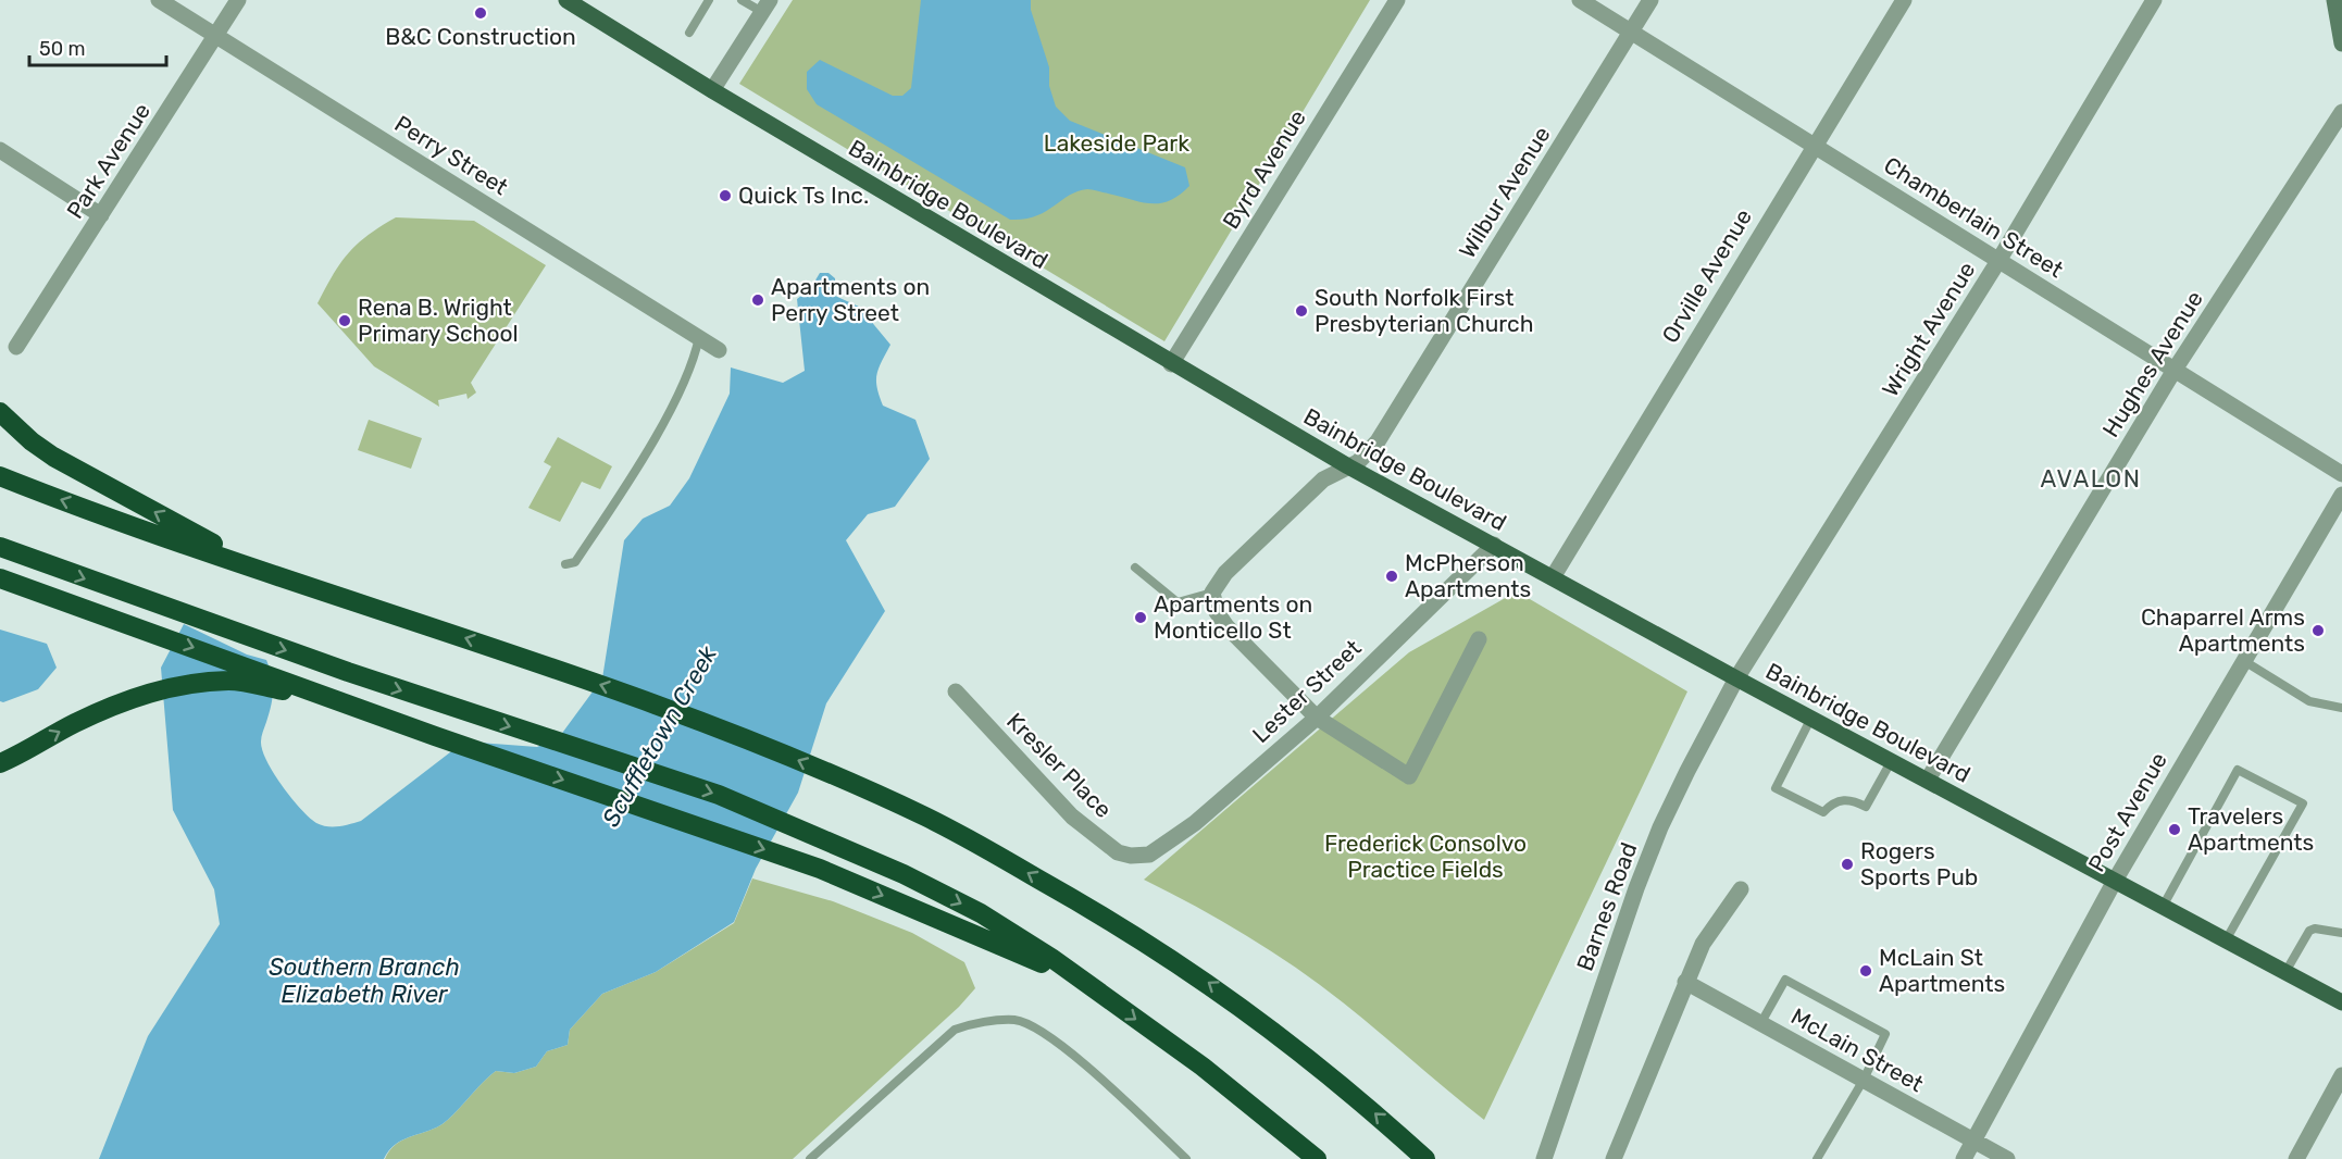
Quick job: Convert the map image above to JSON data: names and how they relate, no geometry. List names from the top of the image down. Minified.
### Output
{"streets":{"main road":["Bainbridge Boulevard"],"street":["Perry Street","Park Avenue","Byrd Avenue","Wilbur Avenue","Chamberlain Street","Orville Avenue","Wright Avenue","Hughes Avenue","Lester Street","Kresler Place","Post Avenue","Barnes Road","McLain Street"]},"crossings":[["Perry Street","Park Avenue"],["Byrd Avenue","Bainbridge Boulevard"],["Wilbur Avenue","Bainbridge Boulevard"],["Wilbur Avenue","Chamberlain Street"],["Bainbridge Boulevard","Orville Avenue"],["Bainbridge Boulevard","Wright Avenue"],["Bainbridge Boulevard","Hughes Avenue"],["Bainbridge Boulevard","Lester Street"],["Bainbridge Boulevard","Post Avenue"],["Bainbridge Boulevard","Barnes Road"],["Chamberlain Street","Orville Avenue"],["Chamberlain Street","Wright Avenue"],["Chamberlain Street","Hughes Avenue"],["Wright Avenue","Barnes Road"],["Lester Street","Kresler Place"],["Post Avenue","McLain Street"]],"districts":["AVALON"],"water":["Scuffletown Creek","Southern Branch Elizabeth River"],"parks":["Lakeside Park","Frederick Consolvo Practice Fields"],"places":["B&C Construction","Quick Ts Inc.","Apartments on Perry Street","South Norfolk First Presbyterian Church","Rena B. Wright Primary School","McPherson Apartments","Apartments on Monticello St","Chaparrel Arms Apartments","Travelers Apartments","Rogers Sports Pub","McLain St Apartments"],"scale_bar":"50 m"}
